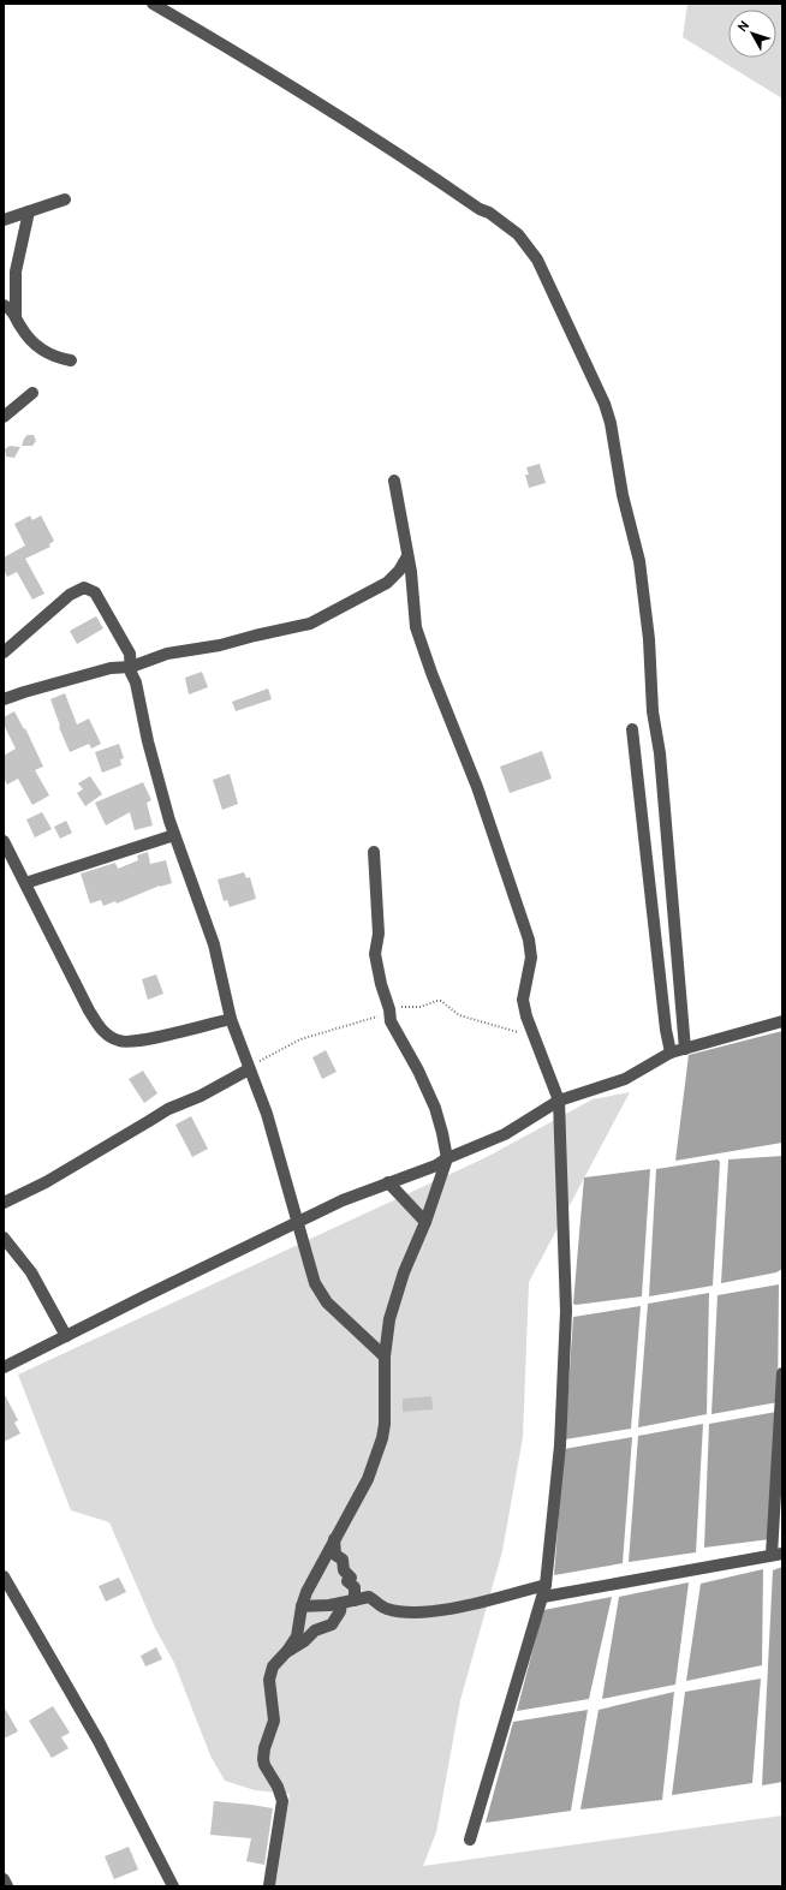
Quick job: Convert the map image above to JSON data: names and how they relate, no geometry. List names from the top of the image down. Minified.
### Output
{"north":"top left"}
